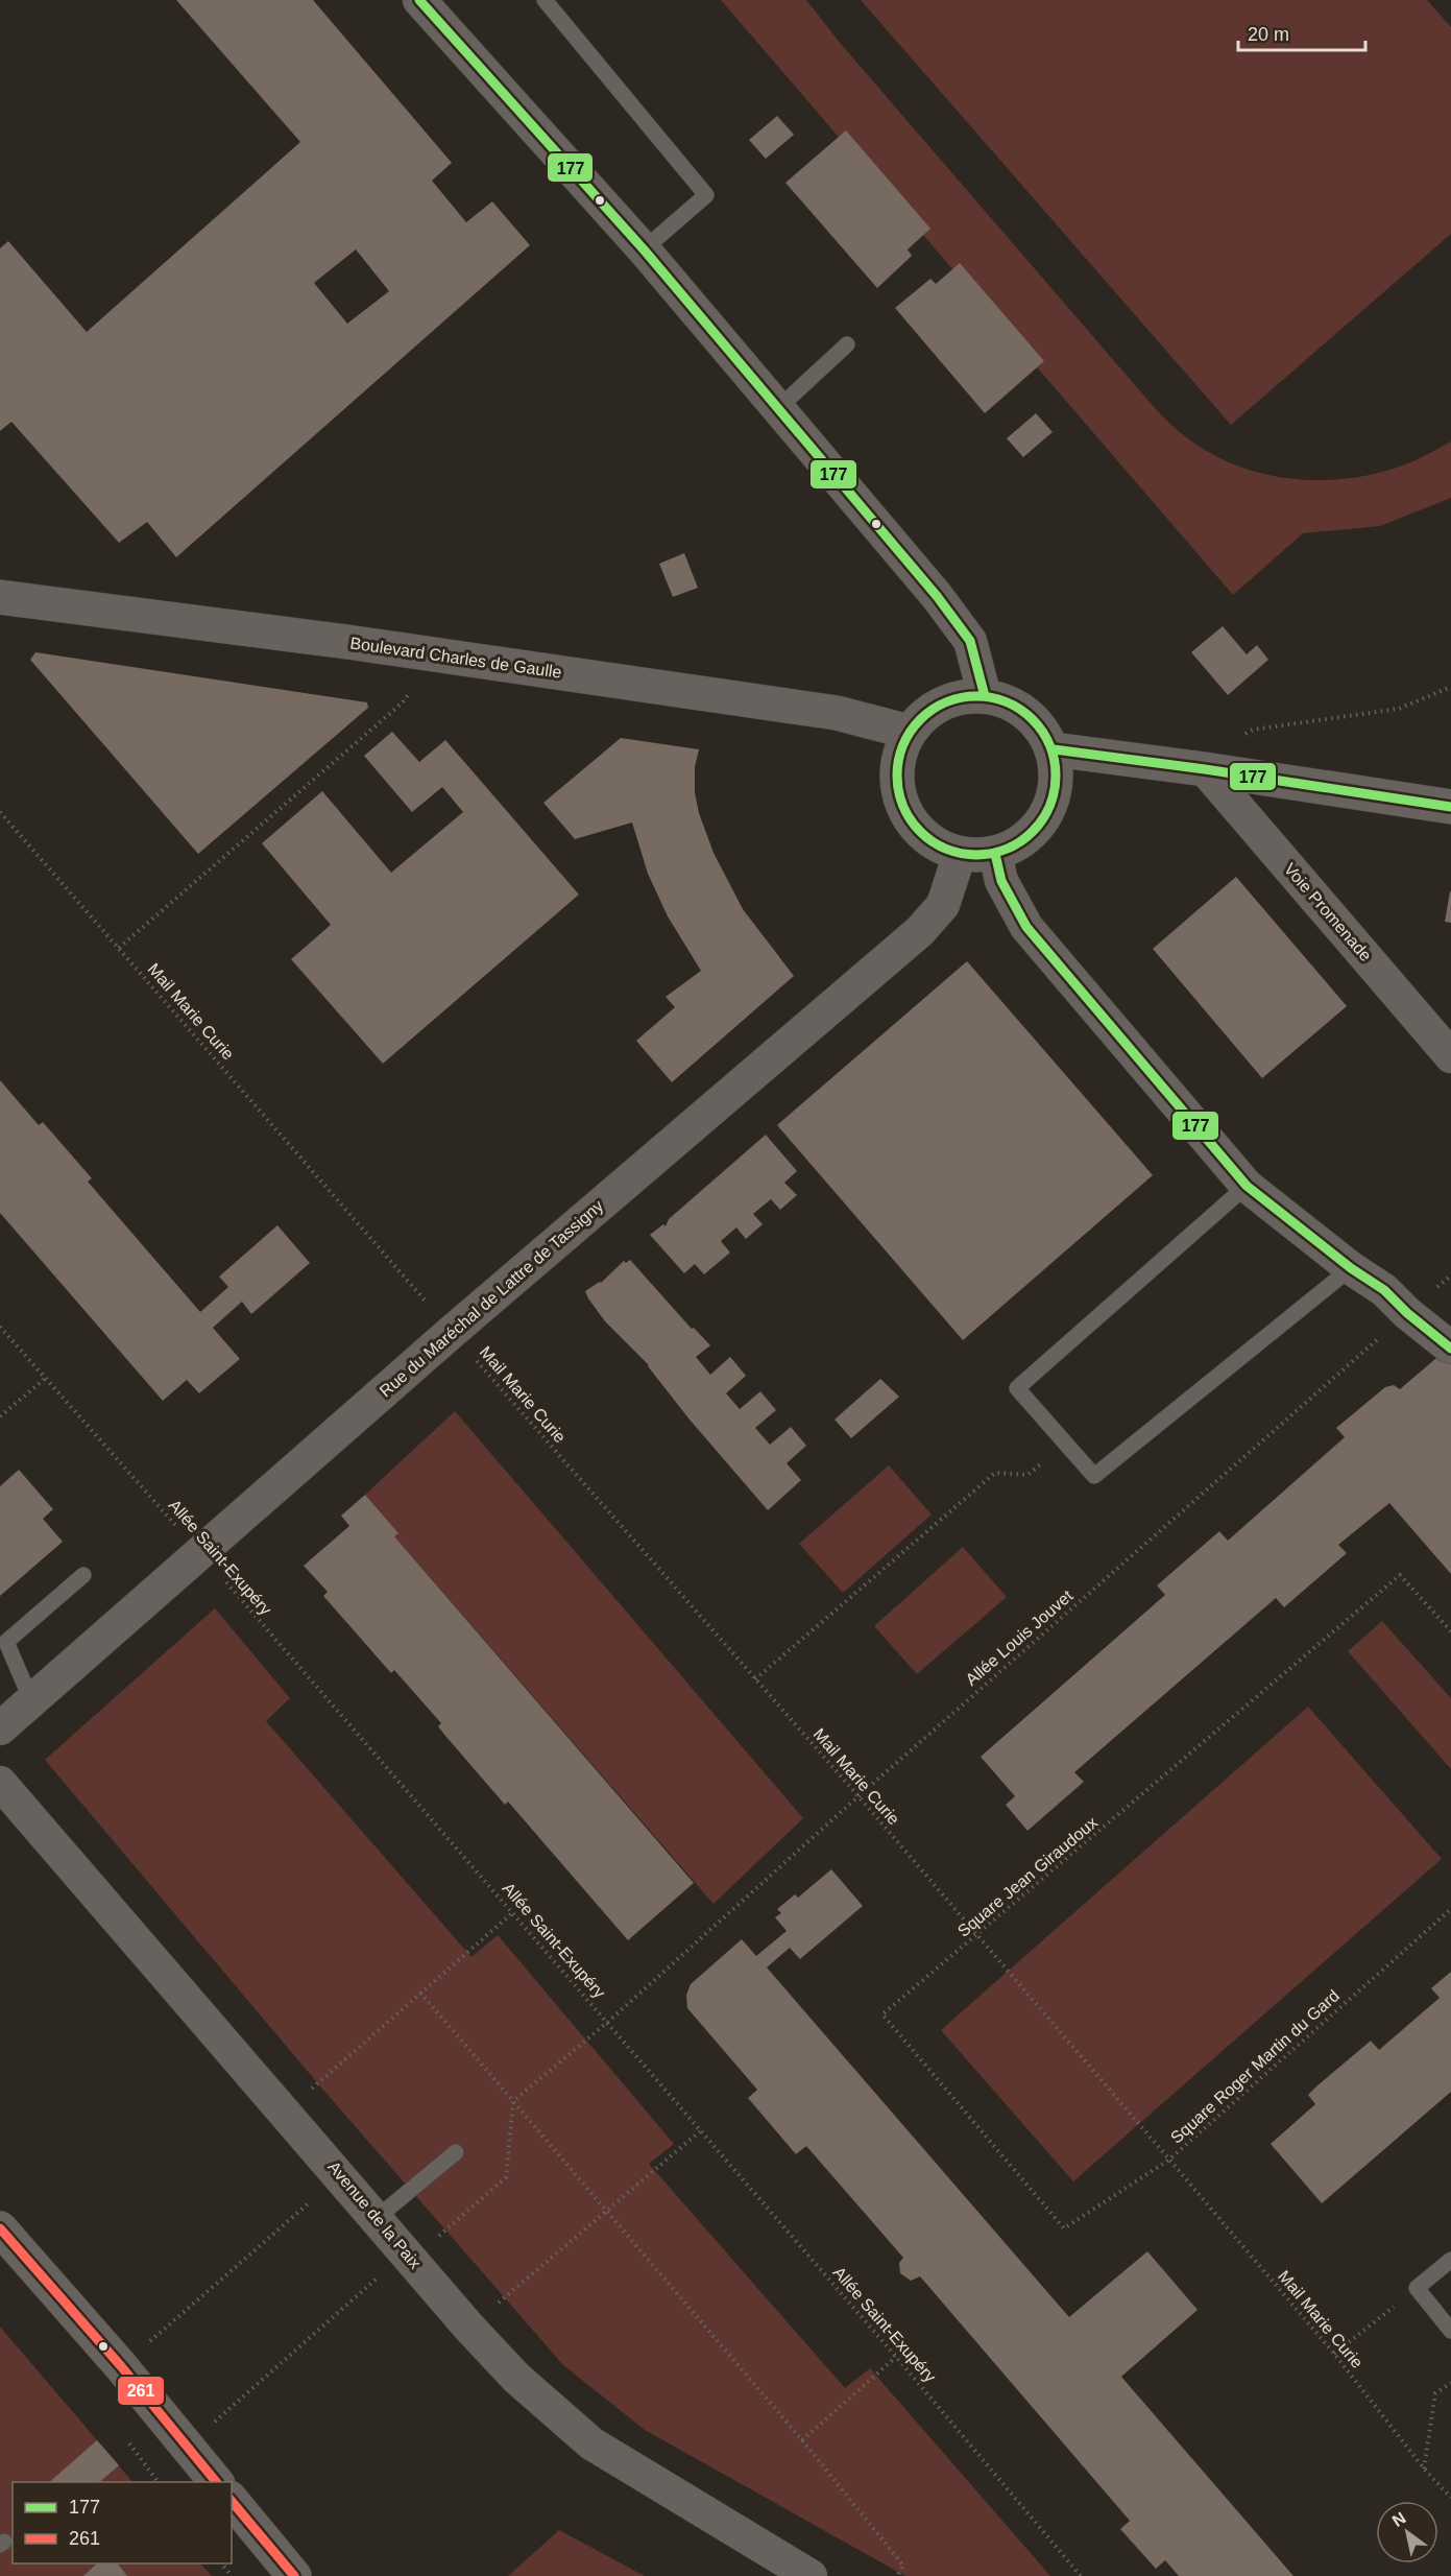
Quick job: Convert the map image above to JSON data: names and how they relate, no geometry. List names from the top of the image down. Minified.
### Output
{"streets":{"main road":["Boulevard Charles de Gaulle"],"street":["Voie Promenade","Rue du Maréchal de Lattre de Tassigny","Avenue de la Paix"],"path":["Mail Marie Curie","Allée Saint-Exupéry","Allée Louis Jouvet","Square Jean Giraudoux","Square Roger Martin du Gard"]},"crossings":[["Boulevard Charles de Gaulle","Rue du Maréchal de Lattre de Tassigny"],["Mail Marie Curie","Rue du Maréchal de Lattre de Tassigny"],["Mail Marie Curie","Allée Louis Jouvet"],["Mail Marie Curie","Square Jean Giraudoux"],["Mail Marie Curie","Square Roger Martin du Gard"],["Rue du Maréchal de Lattre de Tassigny","Allée Saint-Exupéry"],["Allée Saint-Exupéry","Allée Louis Jouvet"],["Square Jean Giraudoux","Square Roger Martin du Gard"]],"lines":["transit line 177","transit line 261"],"legend":["177","261"],"scale_bar":"20 m","north":"top left"}
